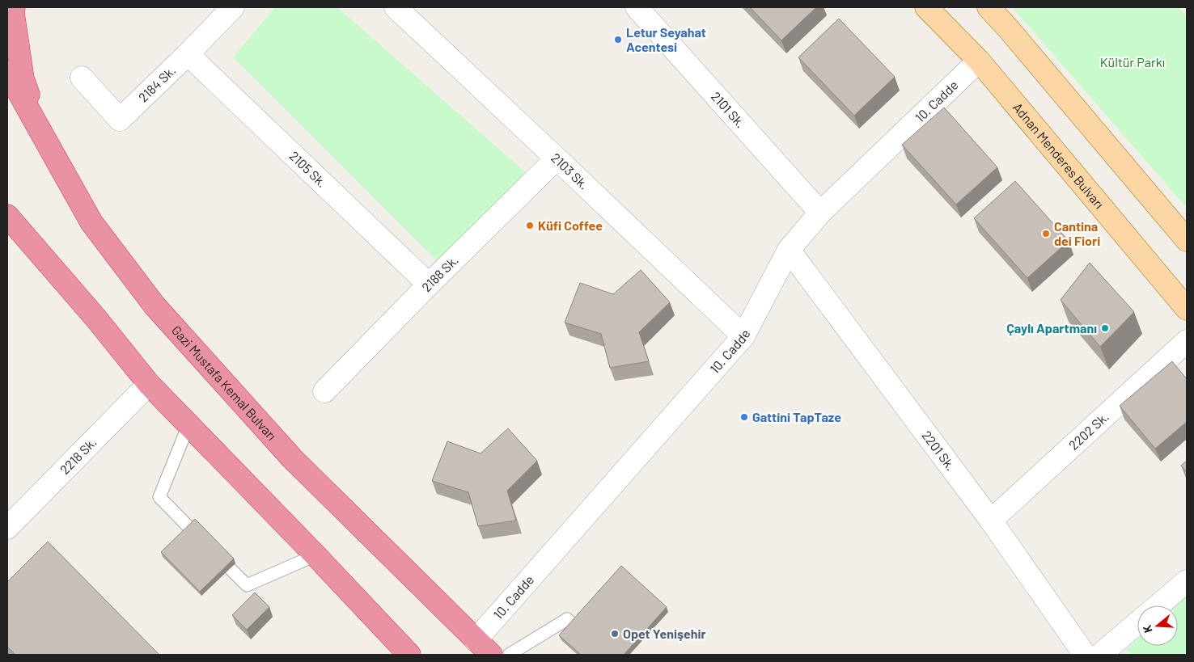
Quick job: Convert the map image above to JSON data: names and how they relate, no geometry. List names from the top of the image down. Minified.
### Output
{"streets":{"highway":["Gazi Mustafa Kemal Bulvarı"],"main road":["Adnan Menderes Bulvarı"],"street":["2184 Sk.","10. Cadde","2101 Sk.","2105 Sk.","2103 Sk.","2188 Sk.","2202 Sk.","2201 Sk.","2218 Sk."]},"crossings":[["2184 Sk.","2105 Sk."],["10. Cadde","2101 Sk."],["10. Cadde","Adnan Menderes Bulvarı"],["10. Cadde","2103 Sk."],["10. Cadde","Gazi Mustafa Kemal Bulvarı"],["10. Cadde","2201 Sk."],["2105 Sk.","2188 Sk."],["2103 Sk.","2188 Sk."],["2202 Sk.","2201 Sk."]],"parks":["Kültür Parkı"],"places":["Letur Seyahat Acentesi","Küfi Coffee","Cantina dei Fiori","Çaylı Apartmanı","Gattini TapTaze","Opet Yenişehir"],"north":"left"}
